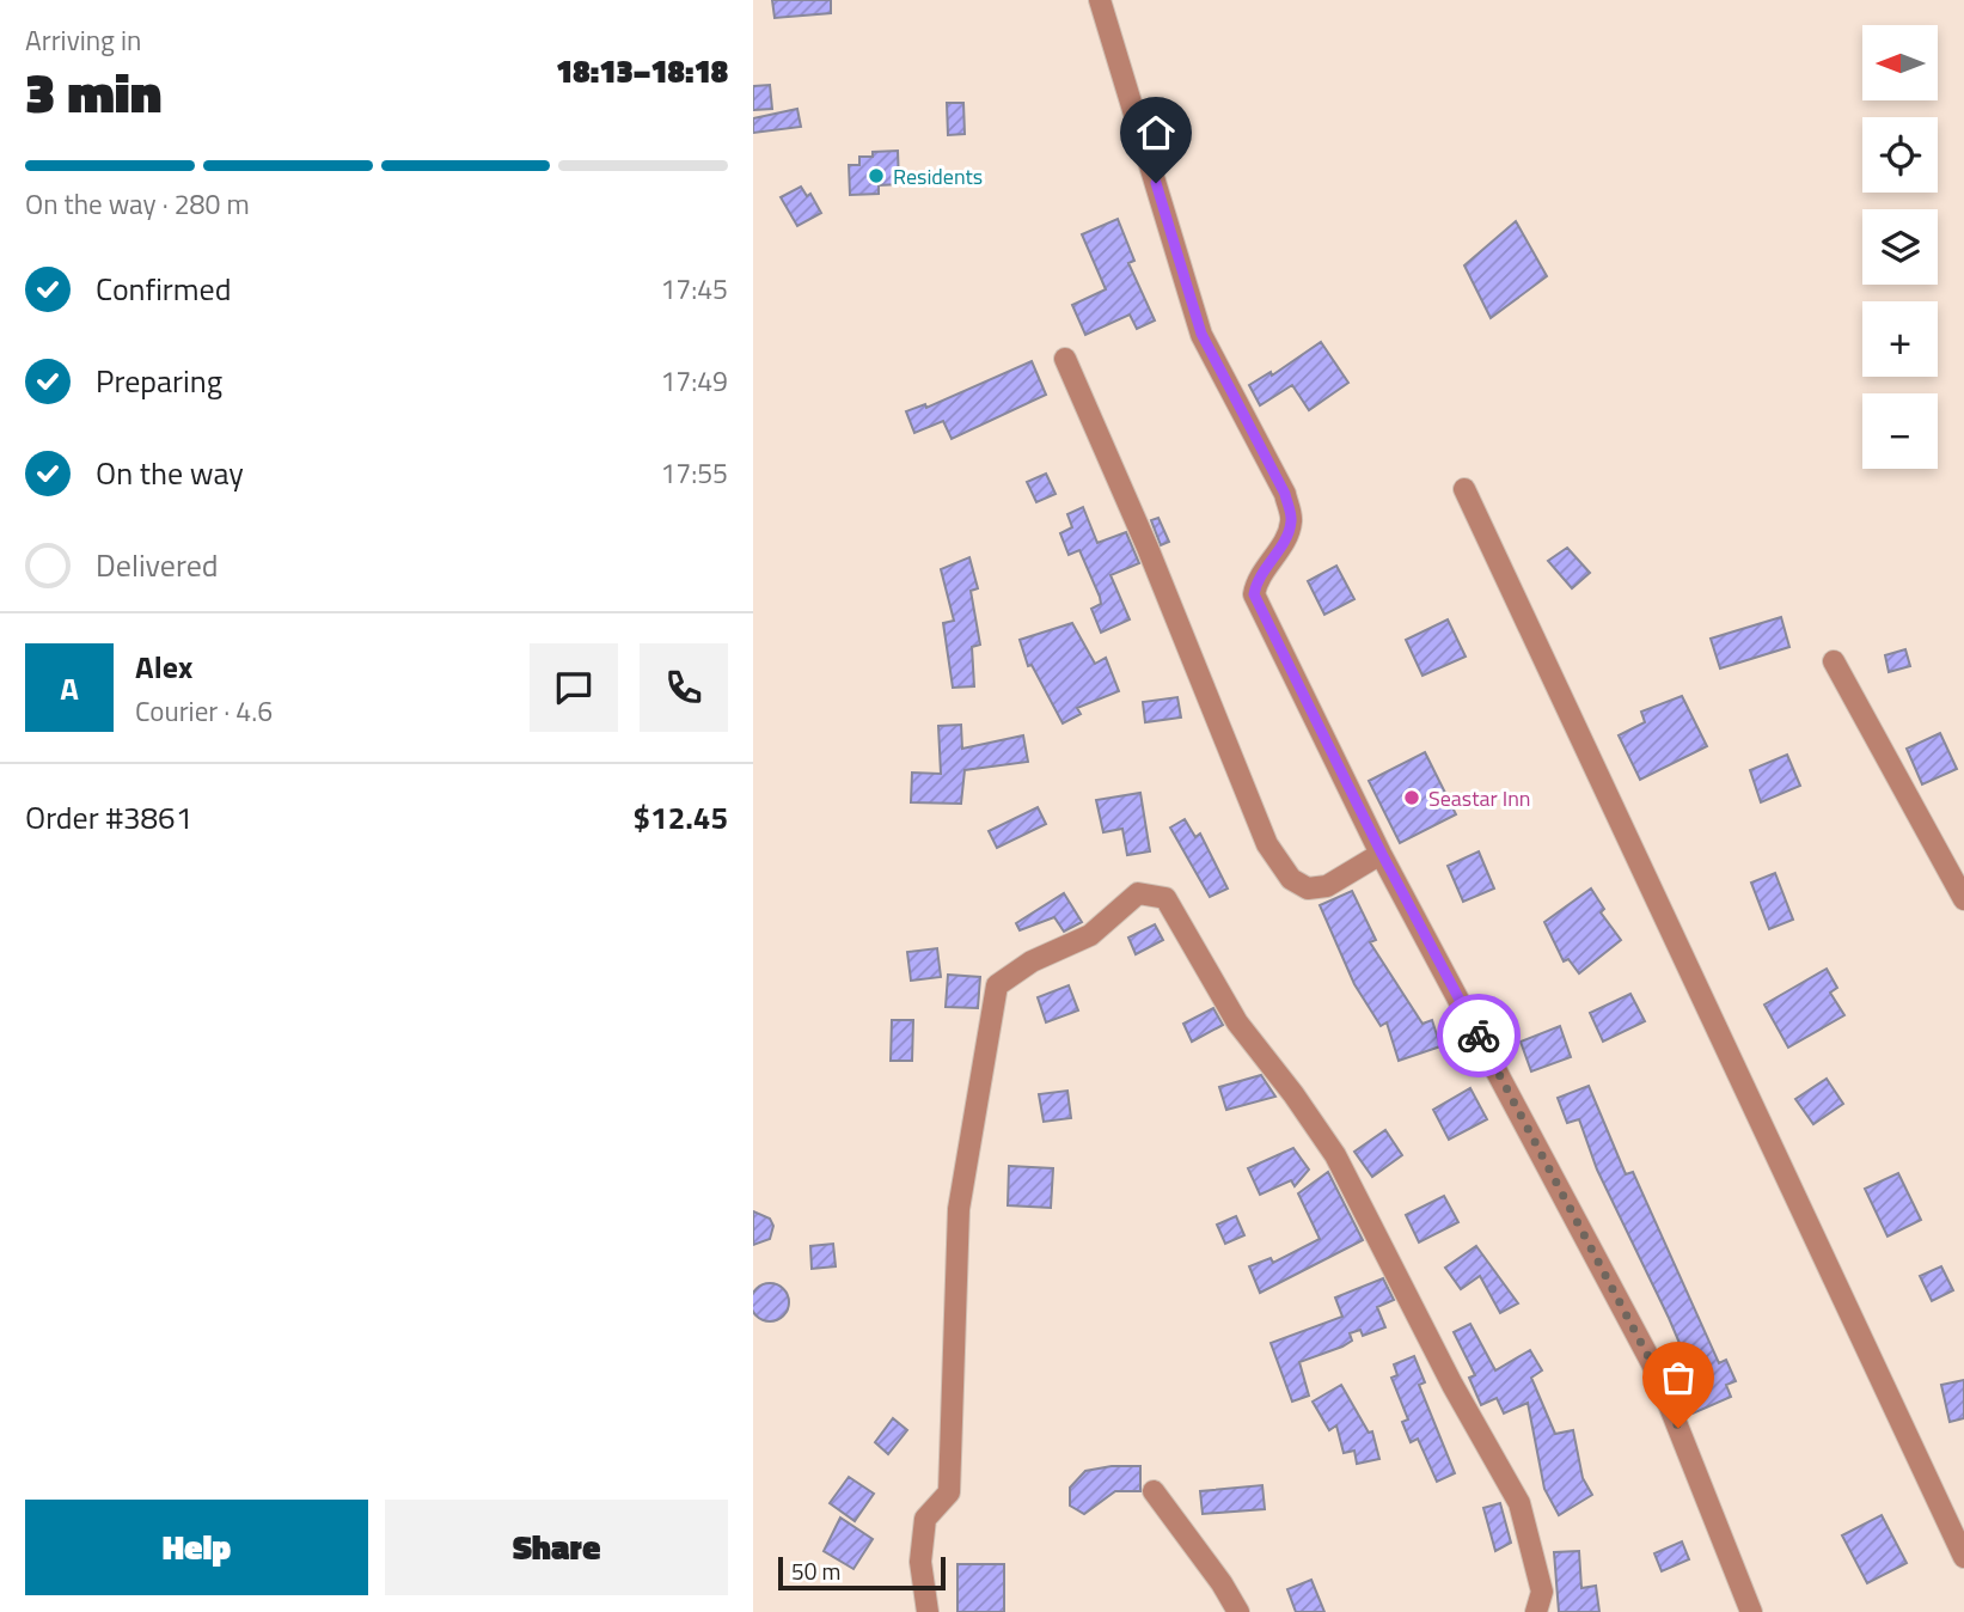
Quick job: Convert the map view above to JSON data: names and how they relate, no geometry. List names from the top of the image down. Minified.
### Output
{"places":["Residents","Seastar Inn"],"scale_bar":"50 m","north":"left","page":{"heading":["3 min","Arriving in","18:13–18:18"],"panel":["Alex","Courier · 4.6","Order #3861","$12.45"],"map_buttons":["+","−"],"bar":"On the way · 280 m","list":[["Confirmed","17:45"],["Preparing","17:49"],["On the way","17:55"],"Delivered"],"round":"A","buttons":["Help","Share"],"scale":"50 m"}}
